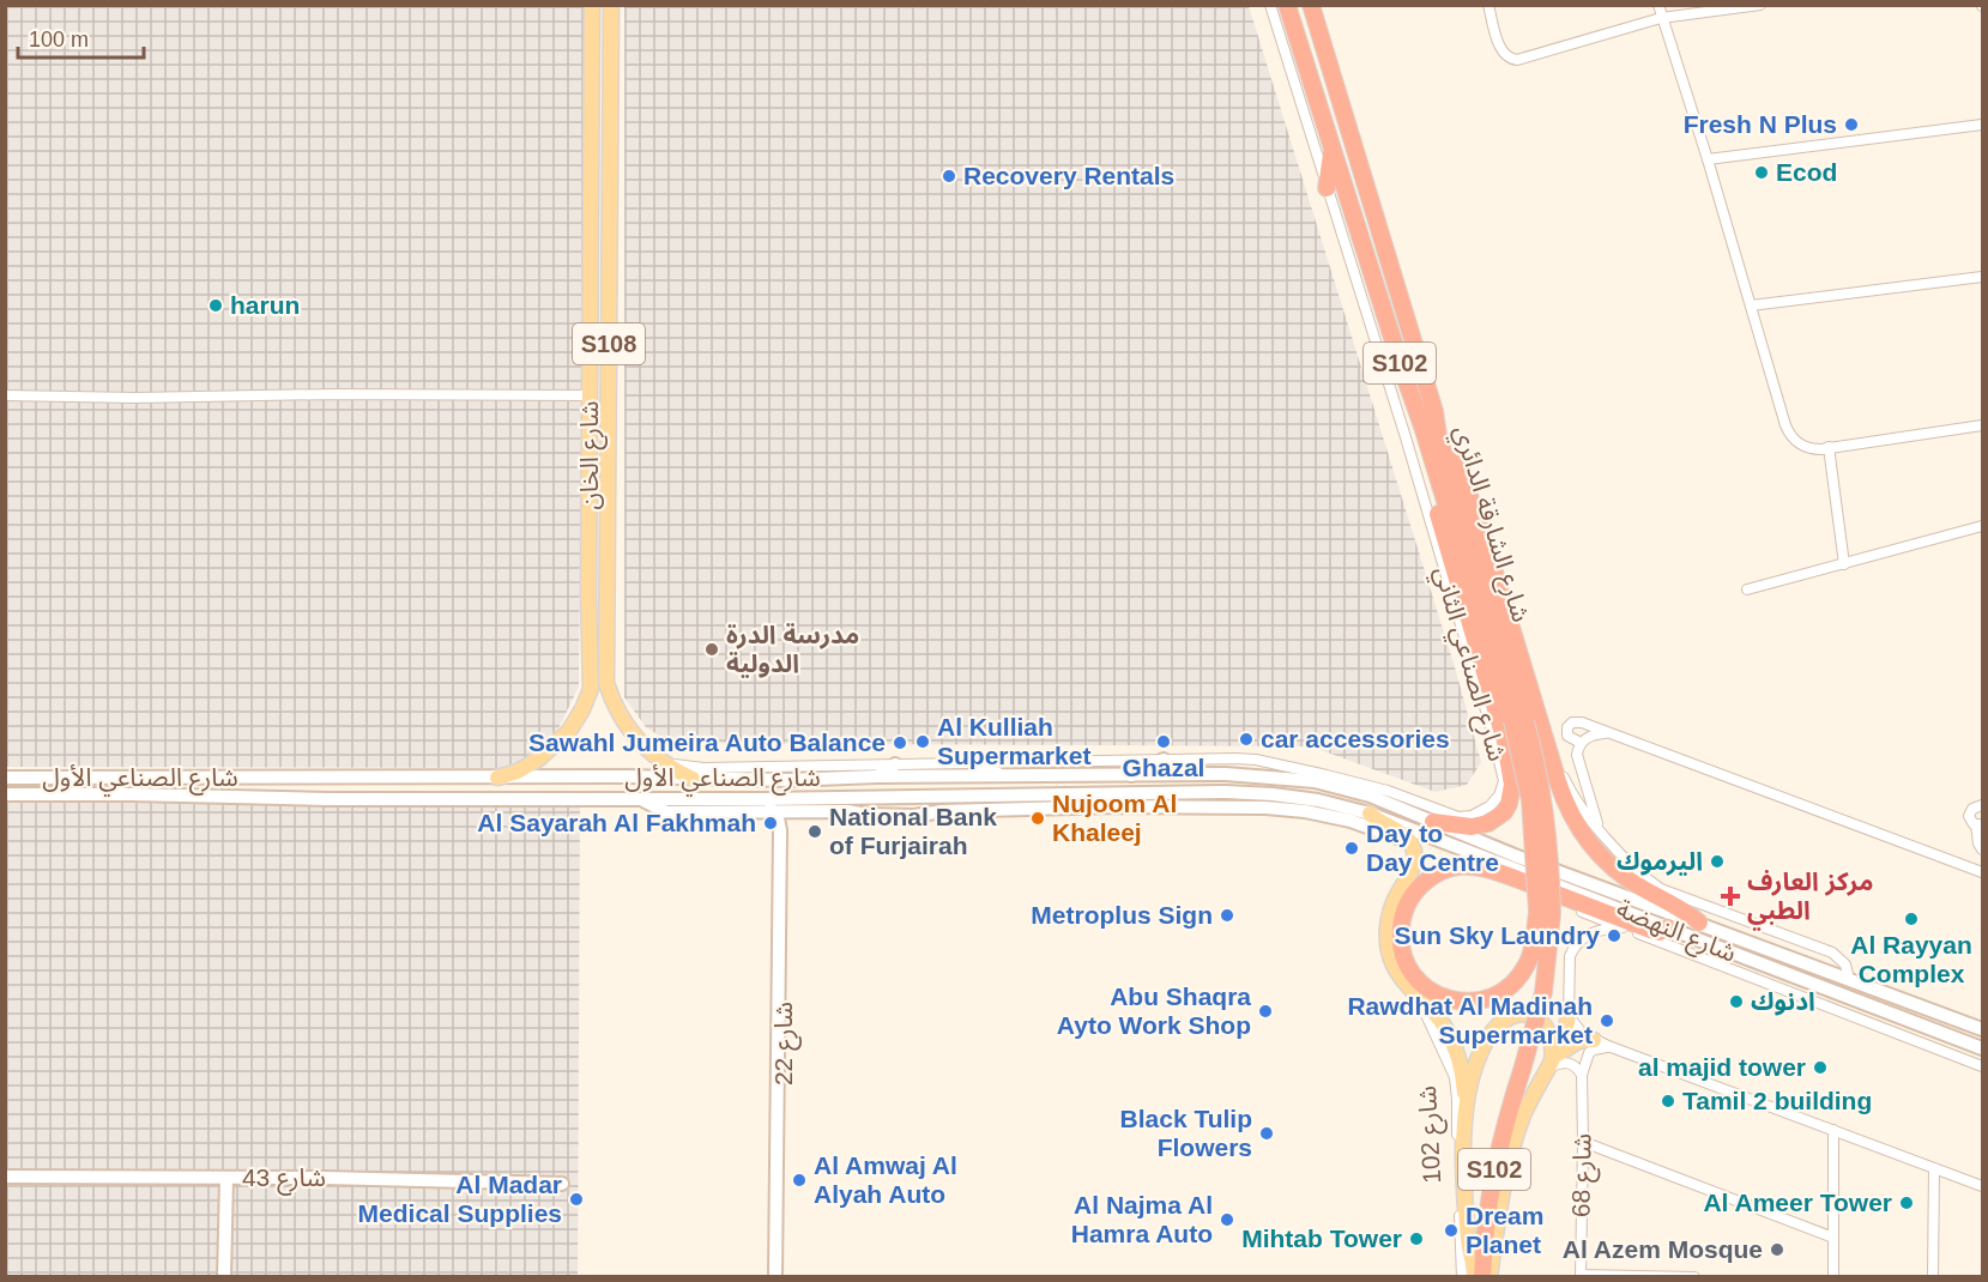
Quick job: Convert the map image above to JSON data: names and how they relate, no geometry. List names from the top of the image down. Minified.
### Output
{"streets":{"highway":["S102","شارع الشارقة الدائري","شارع 102"],"main road":["S108","شارع الخان","شارع الصناعي الأول","شارع النهضة","شارع 22","شارع 43"],"street":["شارع الصناعي الثاني","شارع 68"]},"crossings":[["S102","شارع الشارقة الدائري"],["S102","شارع 102"],["شارع الخان","شارع الصناعي الثاني"],["شارع الخان","شارع الصناعي الأول"],["شارع الشارقة الدائري","شارع 102"],["شارع الصناعي الأول","شارع النهضة"]],"places":{"other":["Fresh N Plus","Ecod","Recovery Rentals","harun","مدرسة الدرة الدولية","car accessories","Al Kulliah Supermarket","Ghazal","Sawahl Jumeira Auto Balance","Nujoom Al Khaleej","Al Sayarah Al Fakhmah","National Bank of Furjairah","Day to Day Centre","اليرموك","Metroplus Sign","Al Rayyan Complex","Sun Sky Laundry","ادنوك","Abu Shaqra Ayto Work Shop","Rawdhat Al Madinah Supermarket","al majid tower","Tamil 2 building","Black Tulip Flowers","Al Amwaj Al Alyah Auto","Al Madar Medical Supplies","Al Ameer Tower","Al Najma Al Hamra Auto","Dream Planet","Mihtab Tower","Al Azem Mosque"],"health":["مركز العارف الطبي"]},"scale_bar":"100 m"}
